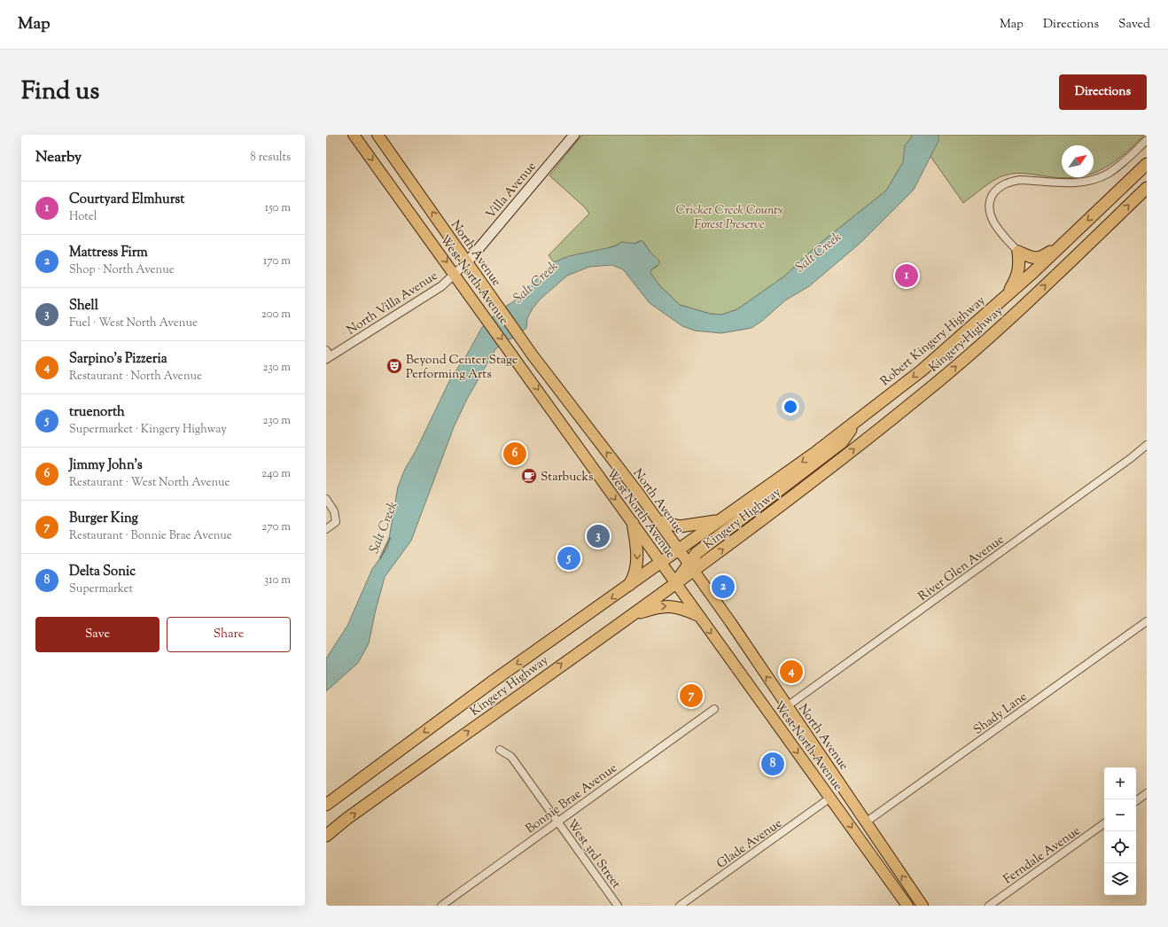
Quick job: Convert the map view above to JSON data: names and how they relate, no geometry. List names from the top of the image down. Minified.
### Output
{"streets":{"highway":["Kingery Highway","Robert Kingery Highway"],"main road":["Villa Avenue","North Avenue","West North Avenue"],"street":["North Villa Avenue","River Glen Avenue","Shady Lane","Bonnie Brae Avenue","Glade Avenue","West 3rd Street","Ferndale Avenue"]},"crossings":[["Villa Avenue","North Avenue"],["Villa Avenue","North Villa Avenue"],["North Avenue","North Villa Avenue"],["North Avenue","Kingery Highway"],["North Avenue","River Glen Avenue"],["North Avenue","Shady Lane"],["West North Avenue","North Villa Avenue"],["West North Avenue","Kingery Highway"],["West North Avenue","Glade Avenue"],["Kingery Highway","Robert Kingery Highway"],["Bonnie Brae Avenue","West 3rd Street"]],"one_way":["North Avenue","West North Avenue"],"water":["Salt Creek"],"parks":["Cricket Creek County Forest Preserve"],"places":{"theatre":["Beyond Center Stage Performing Arts"],"cafe":["Starbucks"]},"north":"top right","page":{"header":"Map","nav":["Map","Directions","Saved"],"title":"Find us","buttons":["Directions",["Save","Share"]],"heading":["Nearby","8 results"],"list":[{"mark":"1","name":"Courtyard Elmhurst","note":"Hotel","value":"150 m"},{"mark":"2","name":"Mattress Firm","note":"Shop · North Avenue","value":"170 m"},{"mark":"3","name":"Shell","note":"Fuel · West North Avenue","value":"200 m"},{"mark":"4","name":"Sarpino's Pizzeria","note":"Restaurant · North Avenue","value":"230 m"},{"mark":"5","name":"truenorth","note":"Supermarket · Kingery Highway","value":"230 m"},{"mark":"6","name":"Jimmy John's","note":"Restaurant · West North Avenue","value":"240 m"},{"mark":"7","name":"Burger King","note":"Restaurant · Bonnie Brae Avenue","value":"270 m"},{"mark":"8","name":"Delta Sonic","note":"Supermarket","value":"310 m"}],"pins":["1","6","3","5","2","4","7","8"],"map_buttons":["+","−"]}}
